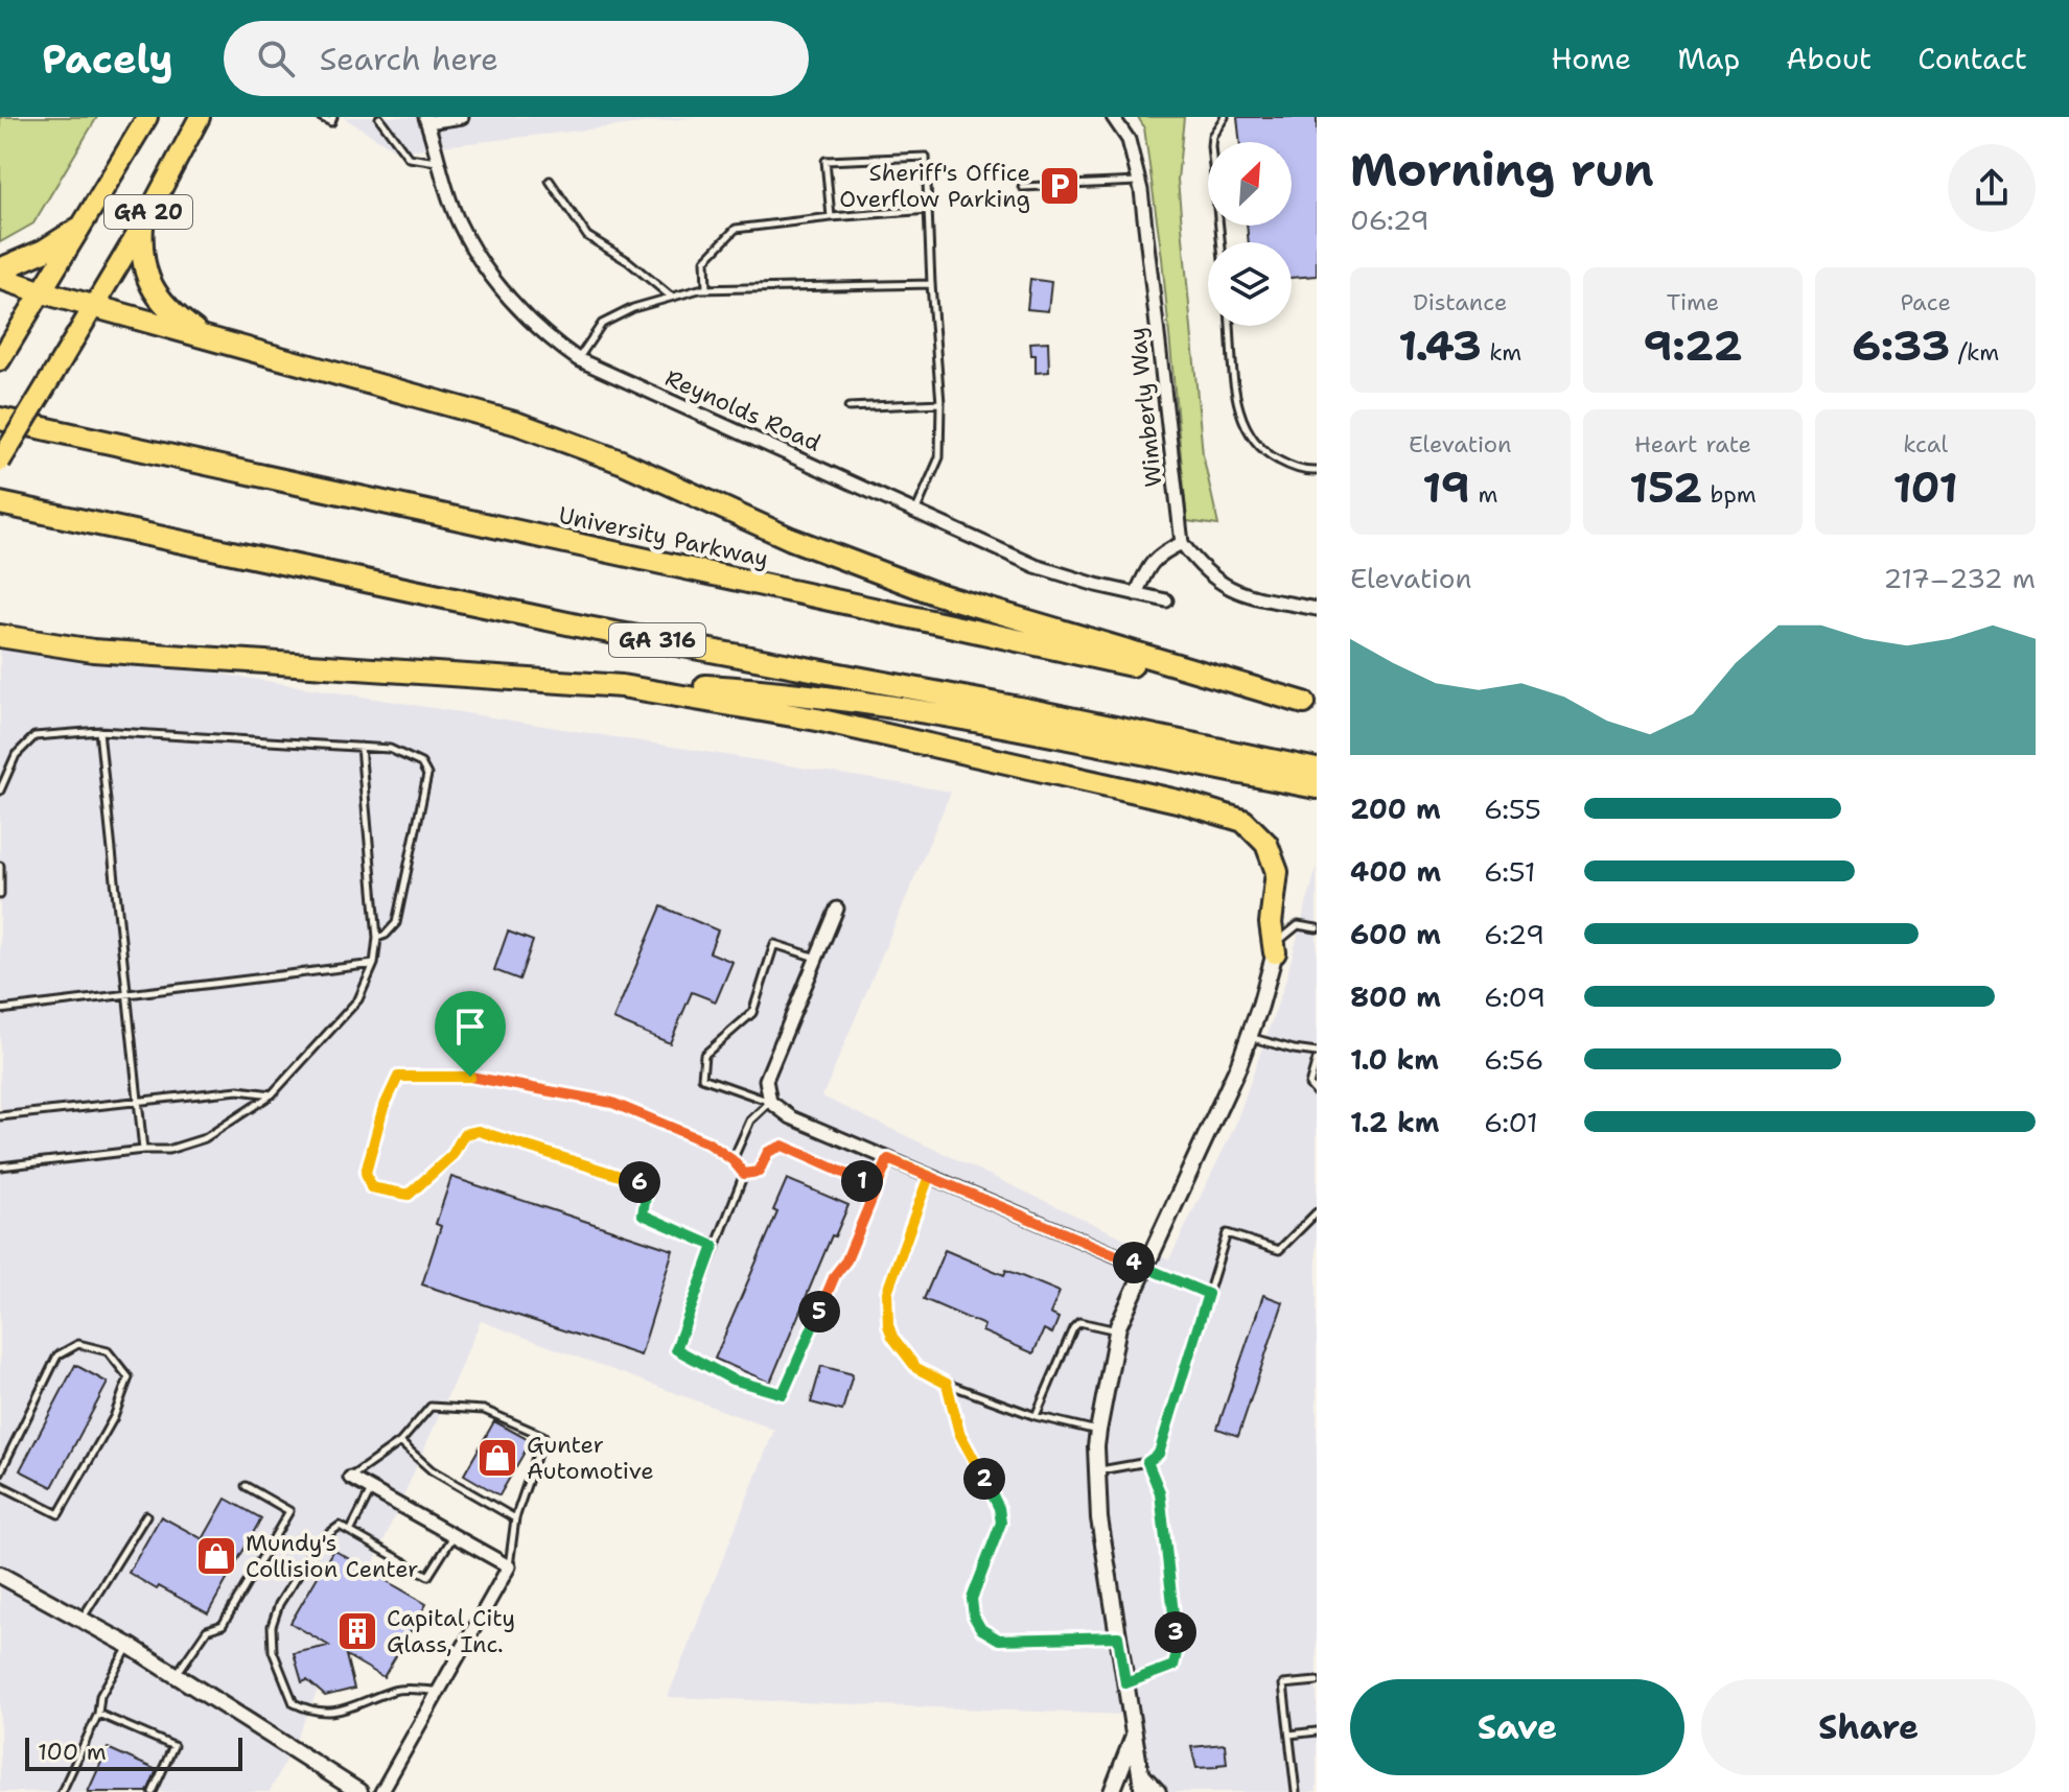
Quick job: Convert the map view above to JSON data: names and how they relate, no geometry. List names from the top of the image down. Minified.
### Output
{"streets":{"highway":["GA 20","University Parkway","GA 316"],"street":["Wimberly Way","Reynolds Road"]},"places":{"parking":["Sheriff's Office Overflow Parking"],"shop":["Gunter Automotive","Mundy's Collision Center"],"building":["Capital City Glass, Inc."]},"scale_bar":"100 m","north":"top right","page":{"header":"Pacely","search":"Search here","nav":["Home","Map","About","Contact"],"heading":["Morning run","06:29"],"stats":[["Distance","1.43 km"],["Time","9:22"],["Pace","6:33 /km"],["Elevation","19 m"],["Heart rate","152 bpm"],["kcal","101"]],"chart":["Elevation","217–232 m"],"list":[{"name":"200 m","note":"6:55"},{"name":"400 m","note":"6:51"},{"name":"600 m","note":"6:29"},{"name":"800 m","note":"6:09"},{"name":"1.0 km","note":"6:56"},{"name":"1.2 km","note":"6:01"}],"pins":["1","6","4","5","2","3"],"buttons":["Save","Share"],"scale":"100 m"}}
